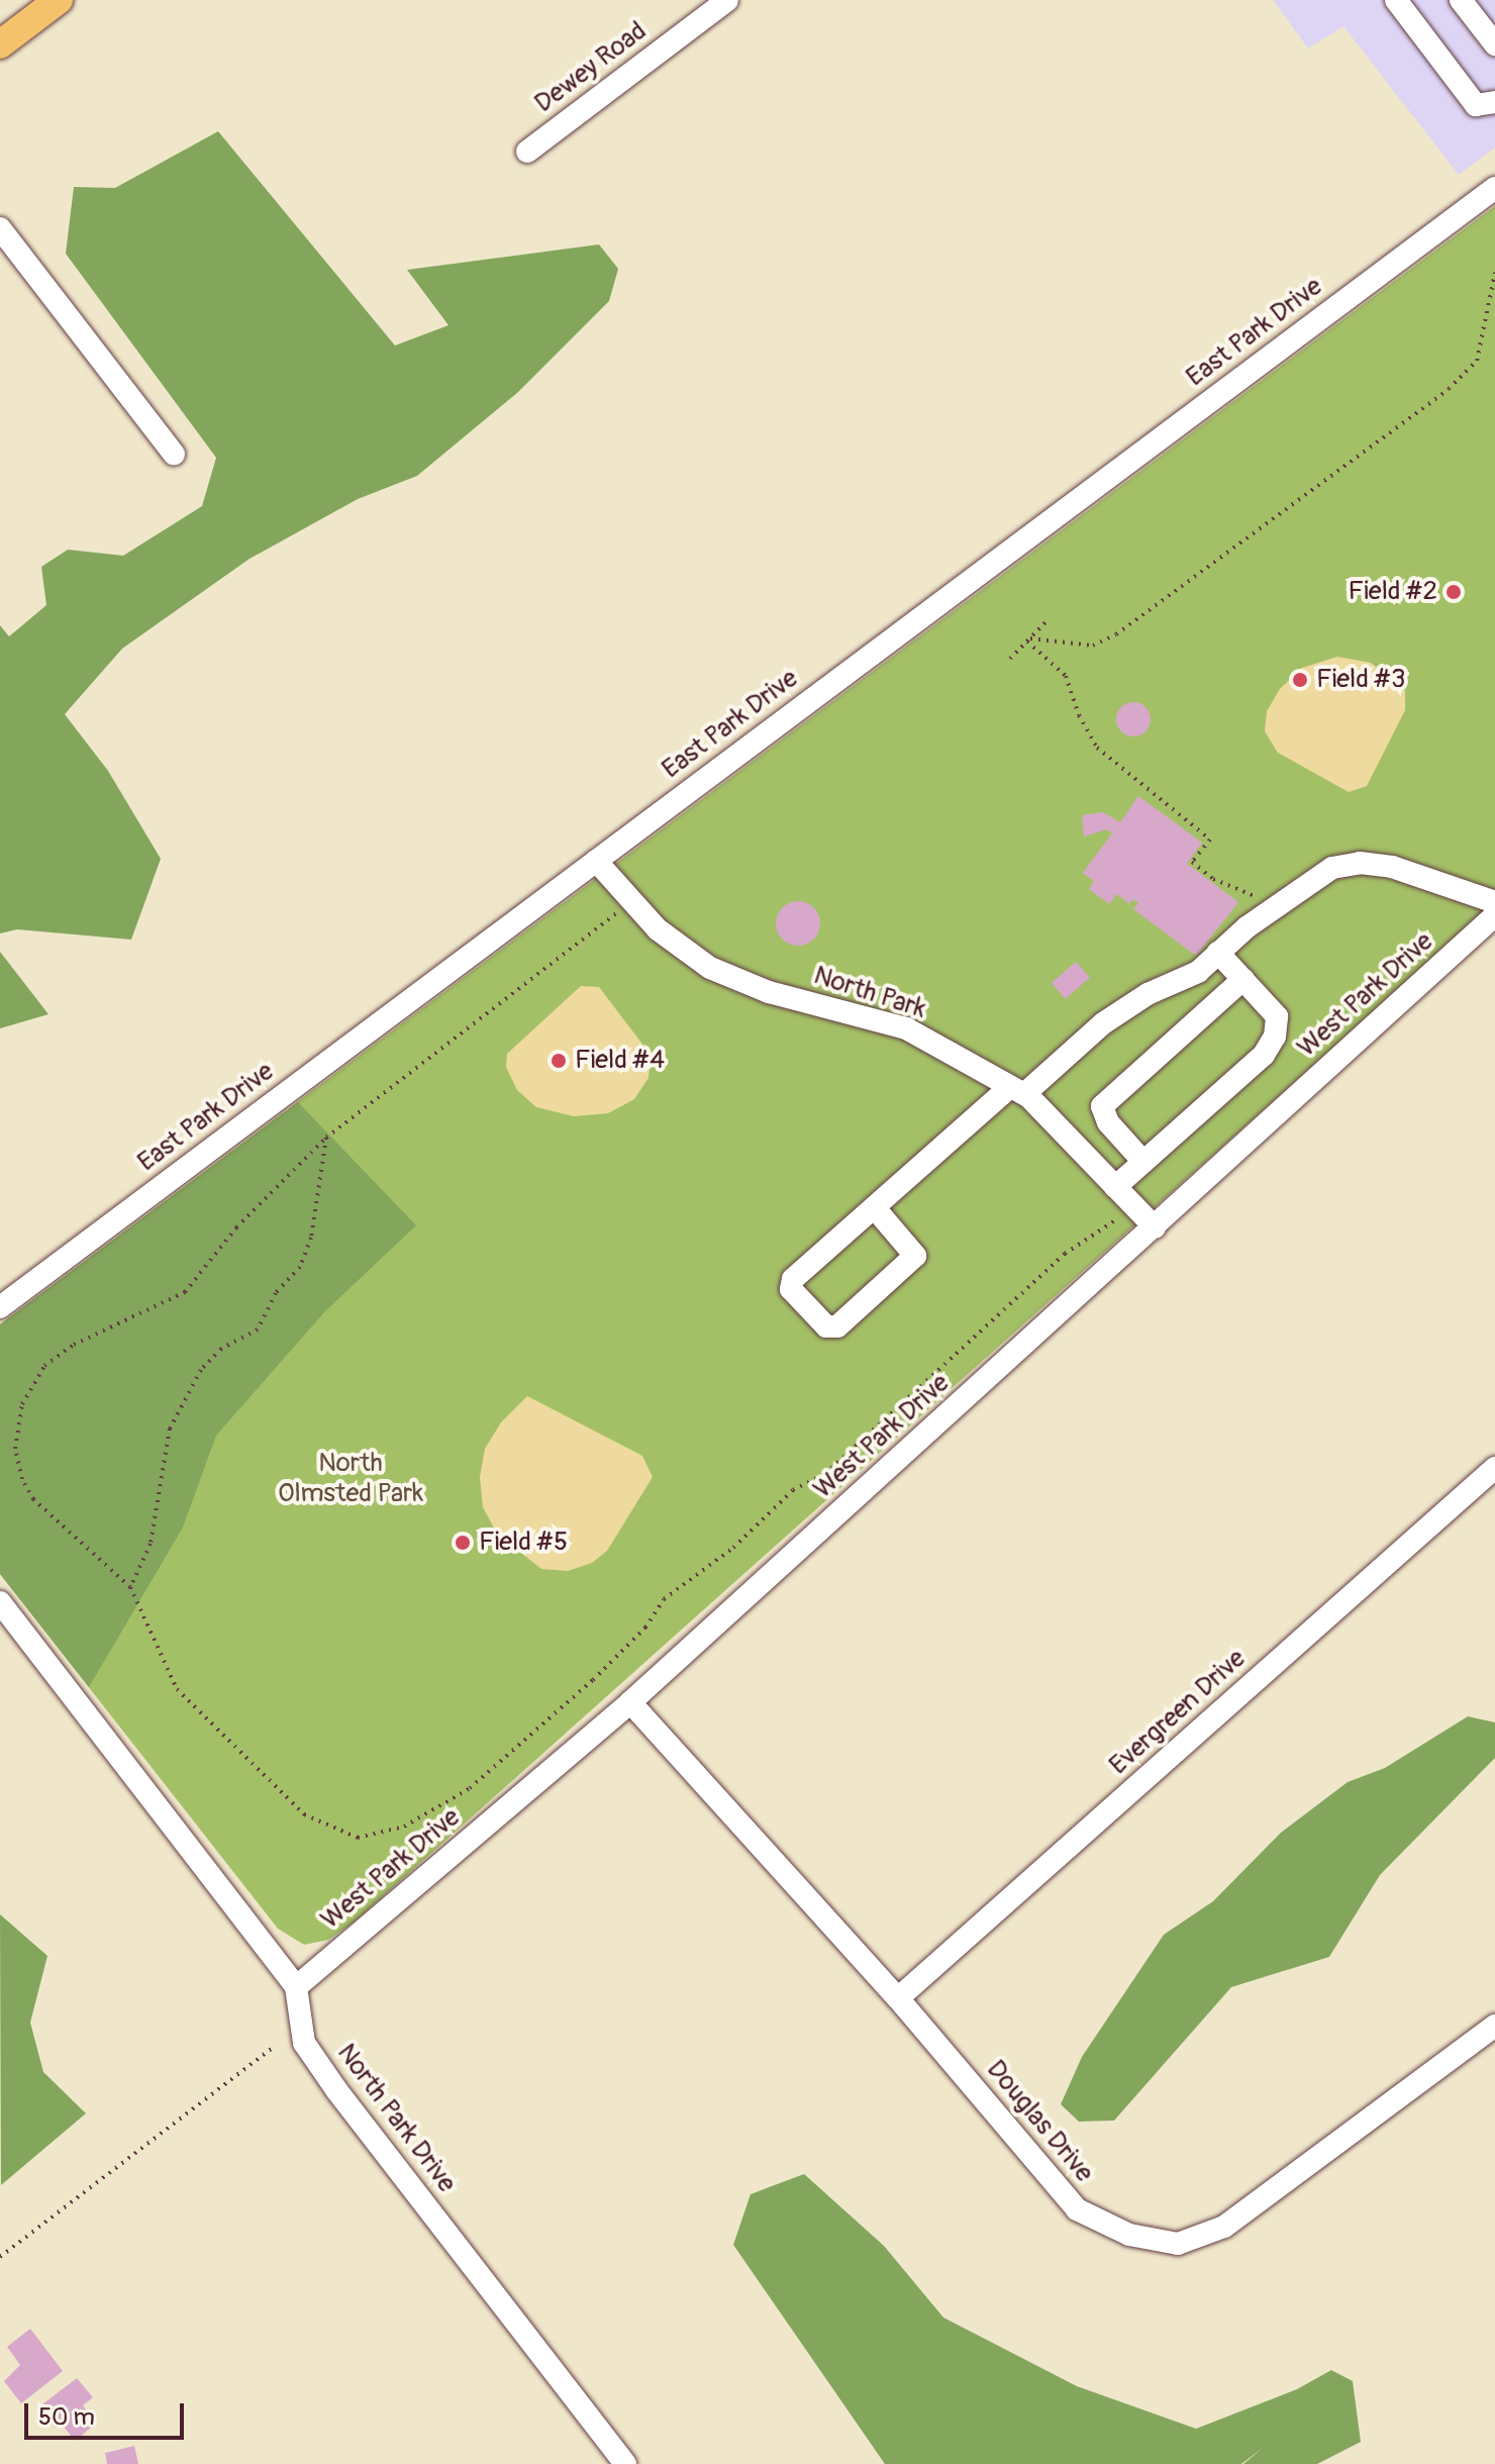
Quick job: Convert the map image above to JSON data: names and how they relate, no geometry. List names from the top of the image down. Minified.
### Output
{"streets":{"street":["Dewey Road","East Park Drive","North Park","West Park Drive","Evergreen Drive","North Park Drive","Douglas Drive"]},"crossings":[["East Park Drive","North Park"],["North Park","West Park Drive"],["West Park Drive","North Park Drive"],["West Park Drive","Douglas Drive"],["Evergreen Drive","Douglas Drive"]],"parks":["North Olmsted Park"],"places":["Field #2","Field #3","Field #4","Field #5"],"scale_bar":"50 m"}
